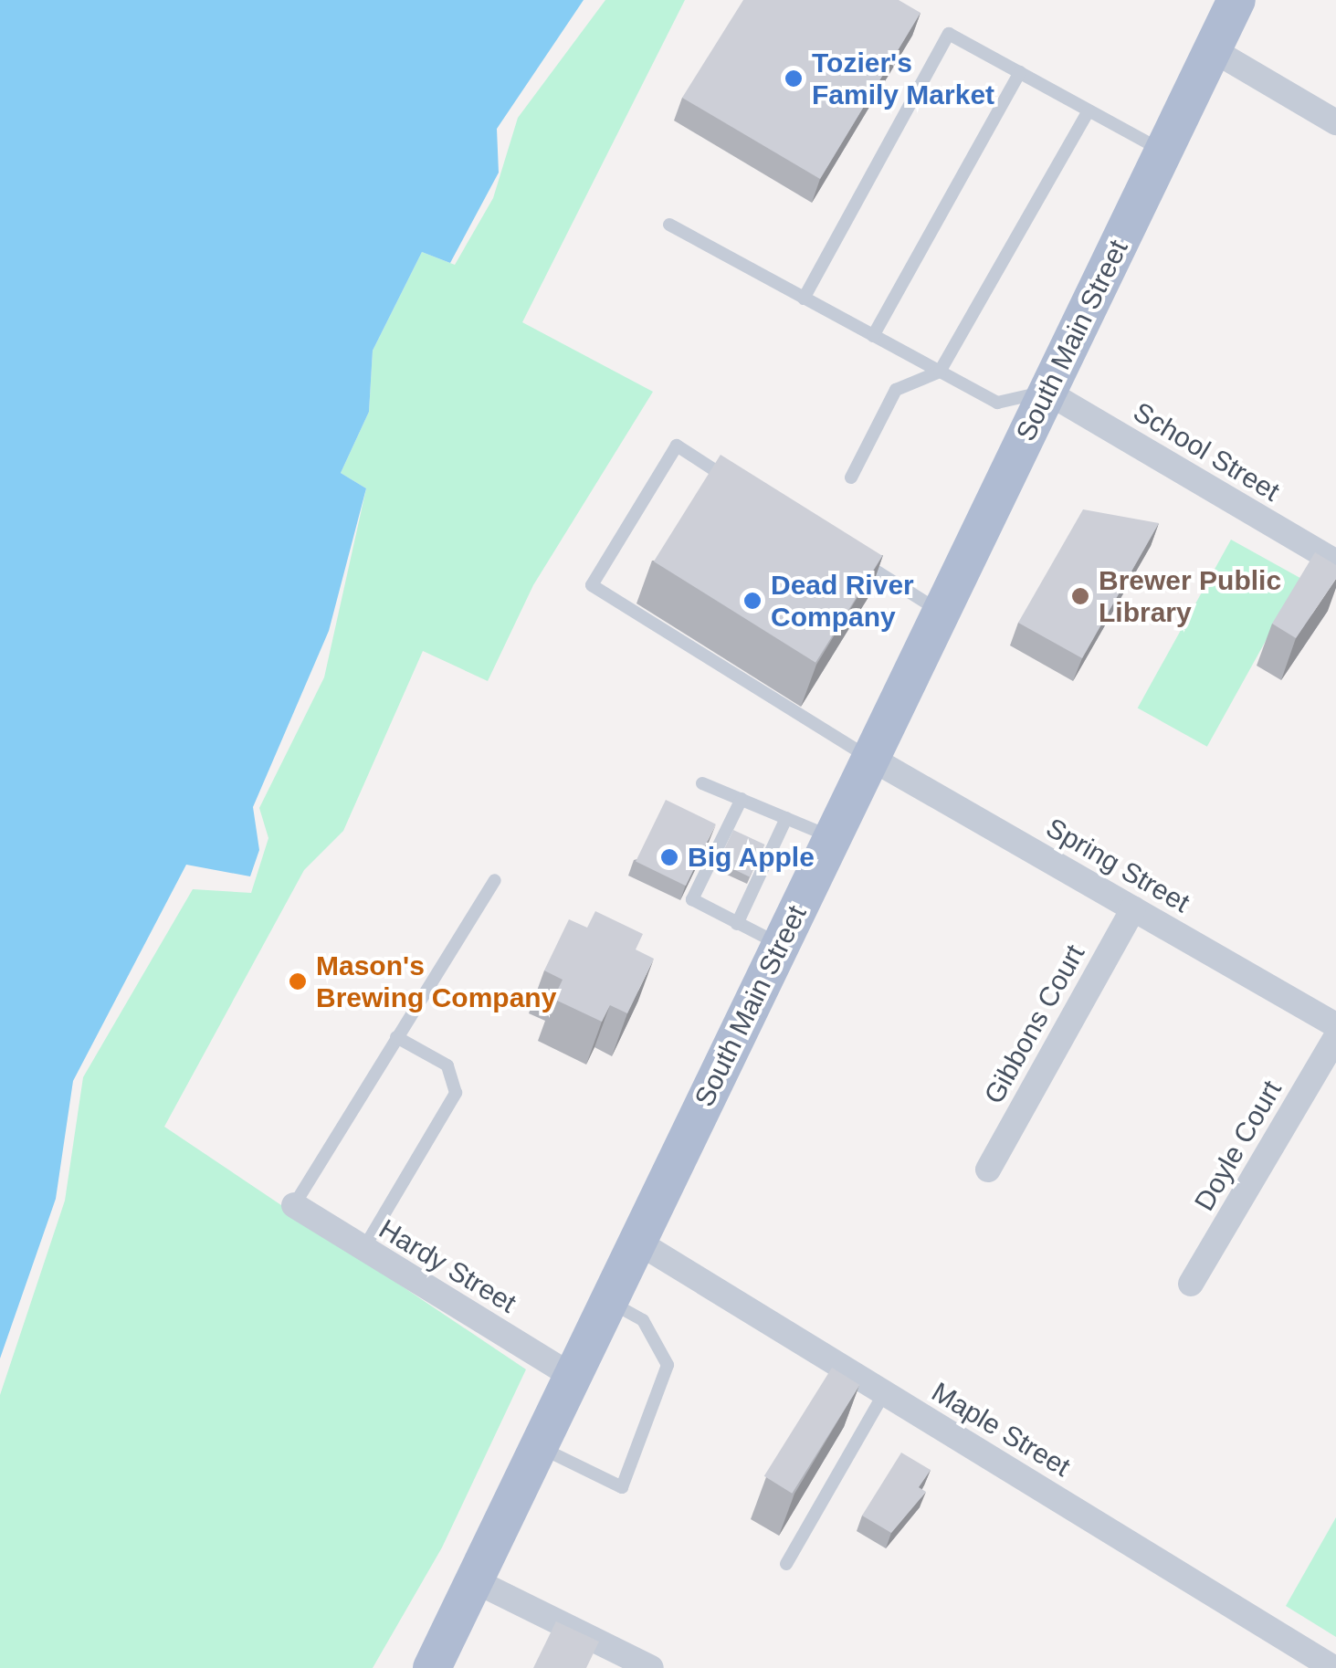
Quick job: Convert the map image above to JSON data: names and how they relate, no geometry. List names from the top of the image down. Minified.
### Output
{"streets":{"main road":["South Main Street"],"street":["School Street","Spring Street","Gibbons Court","Doyle Court","Hardy Street","Maple Street"]},"crossings":[["South Main Street","School Street"],["South Main Street","Spring Street"],["South Main Street","Hardy Street"],["South Main Street","Maple Street"],["Spring Street","Gibbons Court"]],"places":["Tozier's Family Market","Brewer Public Library","Dead River Company","Big Apple","Mason's Brewing Company"]}
